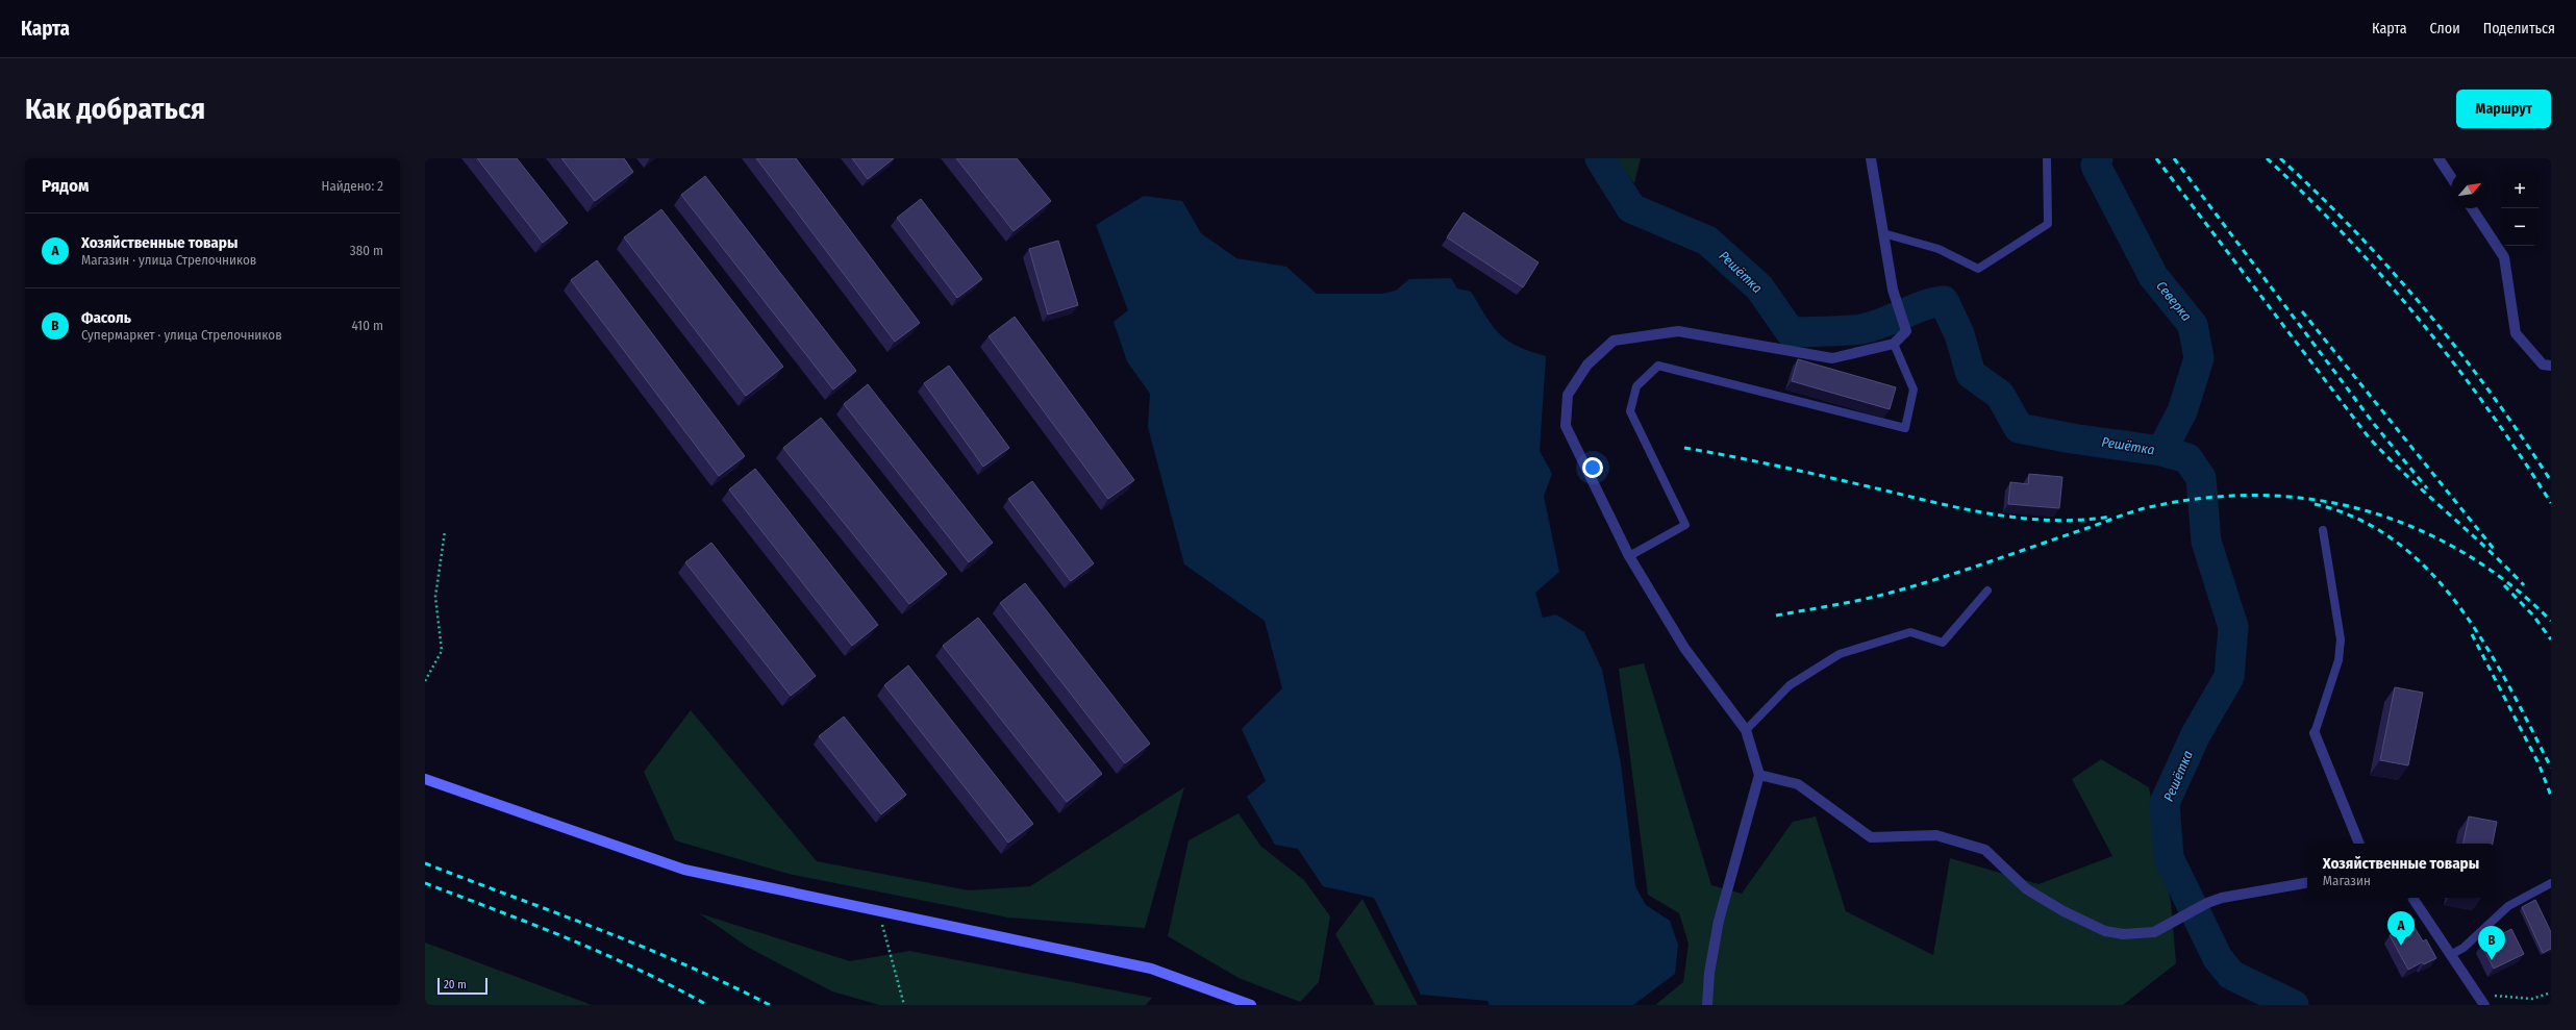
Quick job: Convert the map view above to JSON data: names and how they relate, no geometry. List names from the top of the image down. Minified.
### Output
{"water":["Решётка","Северка"],"scale_bar":"20 m","north":"top right","page":{"header":"Карта","nav":["Карта","Слои","Поделиться"],"buttons":"Маршрут","title":"Как добраться","heading":["Рядом","Найдено: 2"],"map_buttons":["+","−"],"list":[{"mark":"A","name":"Хозяйственные товары","note":"Магазин · улица Стрелочников","value":"380 m"},{"mark":"B","name":"Фасоль","note":"Супермаркет · улица Стрелочников","value":"410 m"}],"popup":["Хозяйственные товары","Магазин"],"pins":["A","B"],"scale":"20 m"}}
